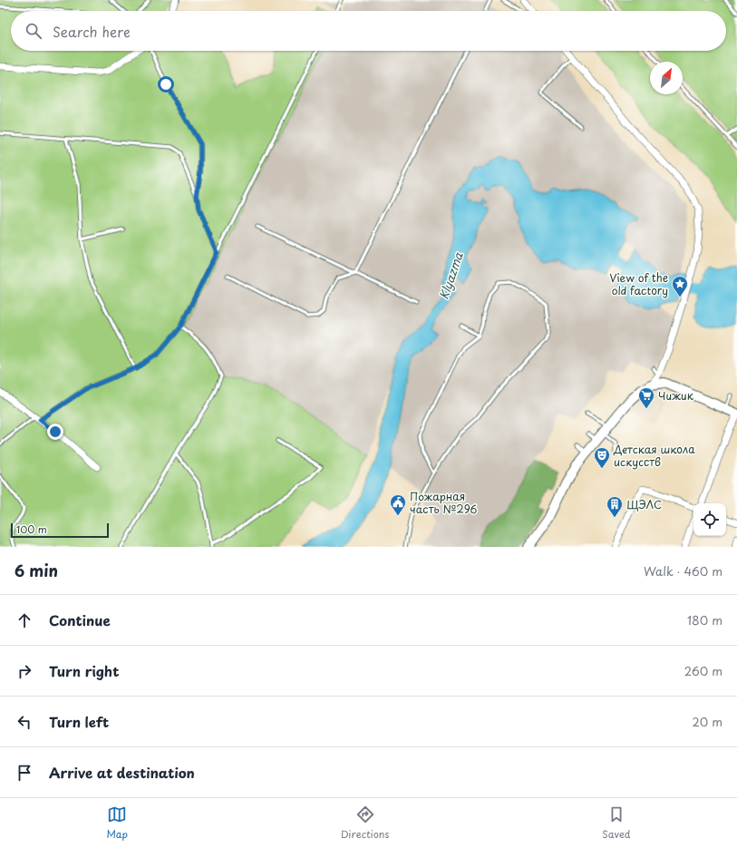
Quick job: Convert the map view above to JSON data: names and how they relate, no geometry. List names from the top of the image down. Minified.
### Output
{"water":["Klyazma"],"places":{"place":["View of the old factory"],"supermarket":["Чижик"],"theatre":["Детская школа искусств"],"public building":["Пожарная часть №296"],"building":["ЩЭЛС"]},"scale_bar":"100 m","north":"top right","page":{"search":"Search here","scale":"100 m","heading":["6 min","Walk · 460 m"],"list":[["Continue","180 m"],["Turn right","260 m"],["Turn left","20 m"],"Arrive at destination"],"nav":["Map","Directions","Saved"]}}
